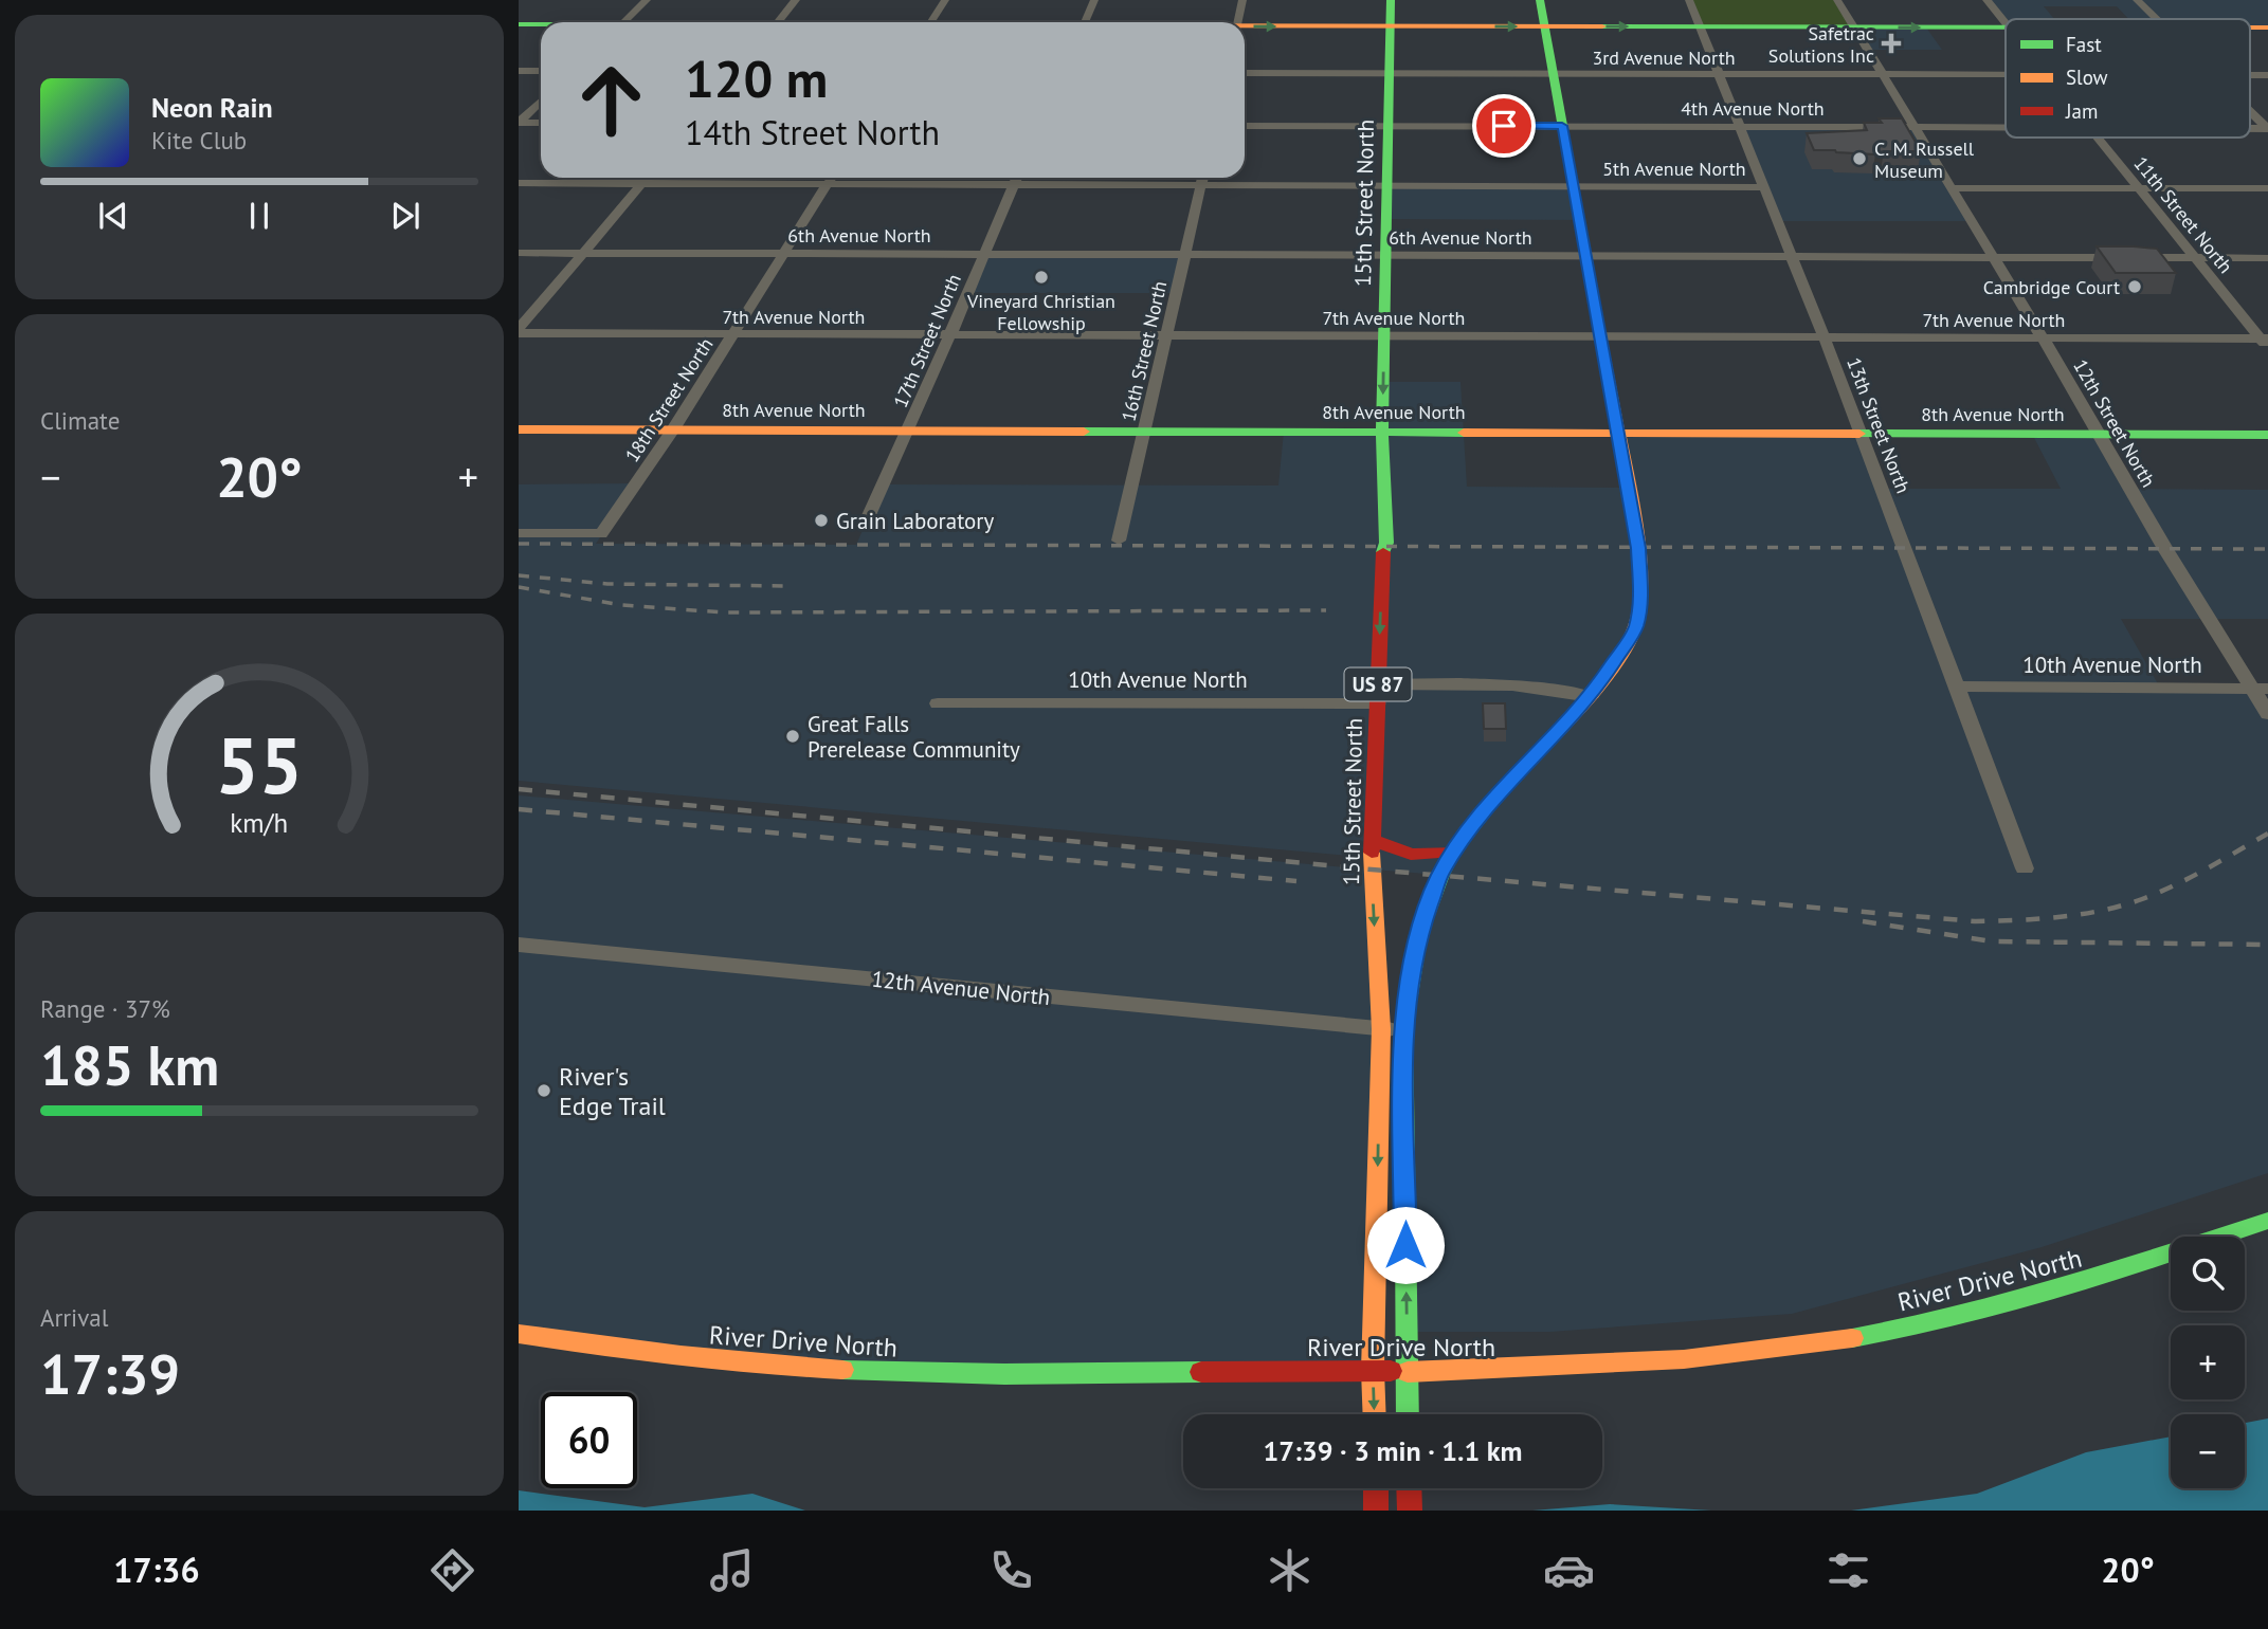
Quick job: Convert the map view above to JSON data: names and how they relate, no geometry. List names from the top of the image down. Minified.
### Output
{"streets":{"main road":["15th Street North","8th Avenue North","US 87","River Drive North"],"street":["3rd Avenue North","4th Avenue North","5th Avenue North","11th Street North","6th Avenue North","7th Avenue North","17th Street North","16th Street North","18th Street North","12th Street North","13th Street North","10th Avenue North","12th Avenue North"]},"crossings":[["3rd Avenue North","15th Street North"],["3rd Avenue North","12th Street North"],["3rd Avenue North","13th Street North"],["4th Avenue North","15th Street North"],["4th Avenue North","12th Street North"],["4th Avenue North","13th Street North"],["5th Avenue North","15th Street North"],["5th Avenue North","17th Street North"],["5th Avenue North","16th Street North"],["5th Avenue North","18th Street North"],["5th Avenue North","13th Street North"],["15th Street North","6th Avenue North"],["15th Street North","7th Avenue North"],["15th Street North","8th Avenue North"],["15th Street North","10th Avenue North"],["15th Street North","12th Avenue North"],["15th Street North","River Drive North"],["11th Street North","6th Avenue North"],["11th Street North","7th Avenue North"],["6th Avenue North","17th Street North"],["6th Avenue North","16th Street North"],["6th Avenue North","18th Street North"],["6th Avenue North","12th Street North"],["6th Avenue North","13th Street North"],["7th Avenue North","17th Street North"],["7th Avenue North","16th Street North"],["7th Avenue North","18th Street North"],["7th Avenue North","12th Street North"],["7th Avenue North","13th Street North"],["17th Street North","8th Avenue North"],["16th Street North","8th Avenue North"],["18th Street North","8th Avenue North"],["8th Avenue North","12th Street North"],["8th Avenue North","13th Street North"],["12th Street North","10th Avenue North"],["13th Street North","10th Avenue North"]],"places":{"health":["Safetrac Solutions Inc"],"other":["C. M. Russell Museum","Vineyard Christian Fellowship","Cambridge Court","Grain Laboratory","Great Falls Prerelease Community","River's Edge Trail"]},"legend":["Fast","Slow","Jam"],"page":{"turn":["120 m","14th Street North"],"song":["Neon Rain","Kite Club"],"tile":["Climate",["Range · 37%","185 km"],["Arrival","17:39"]],"heat":["−","20°","+"],"map_buttons":["+","−"],"limit":"60","trip":"17:39 · 3 min · 1.1 km","tabs":["17:36","20°"],"gauge":["55","km/h"]}}
